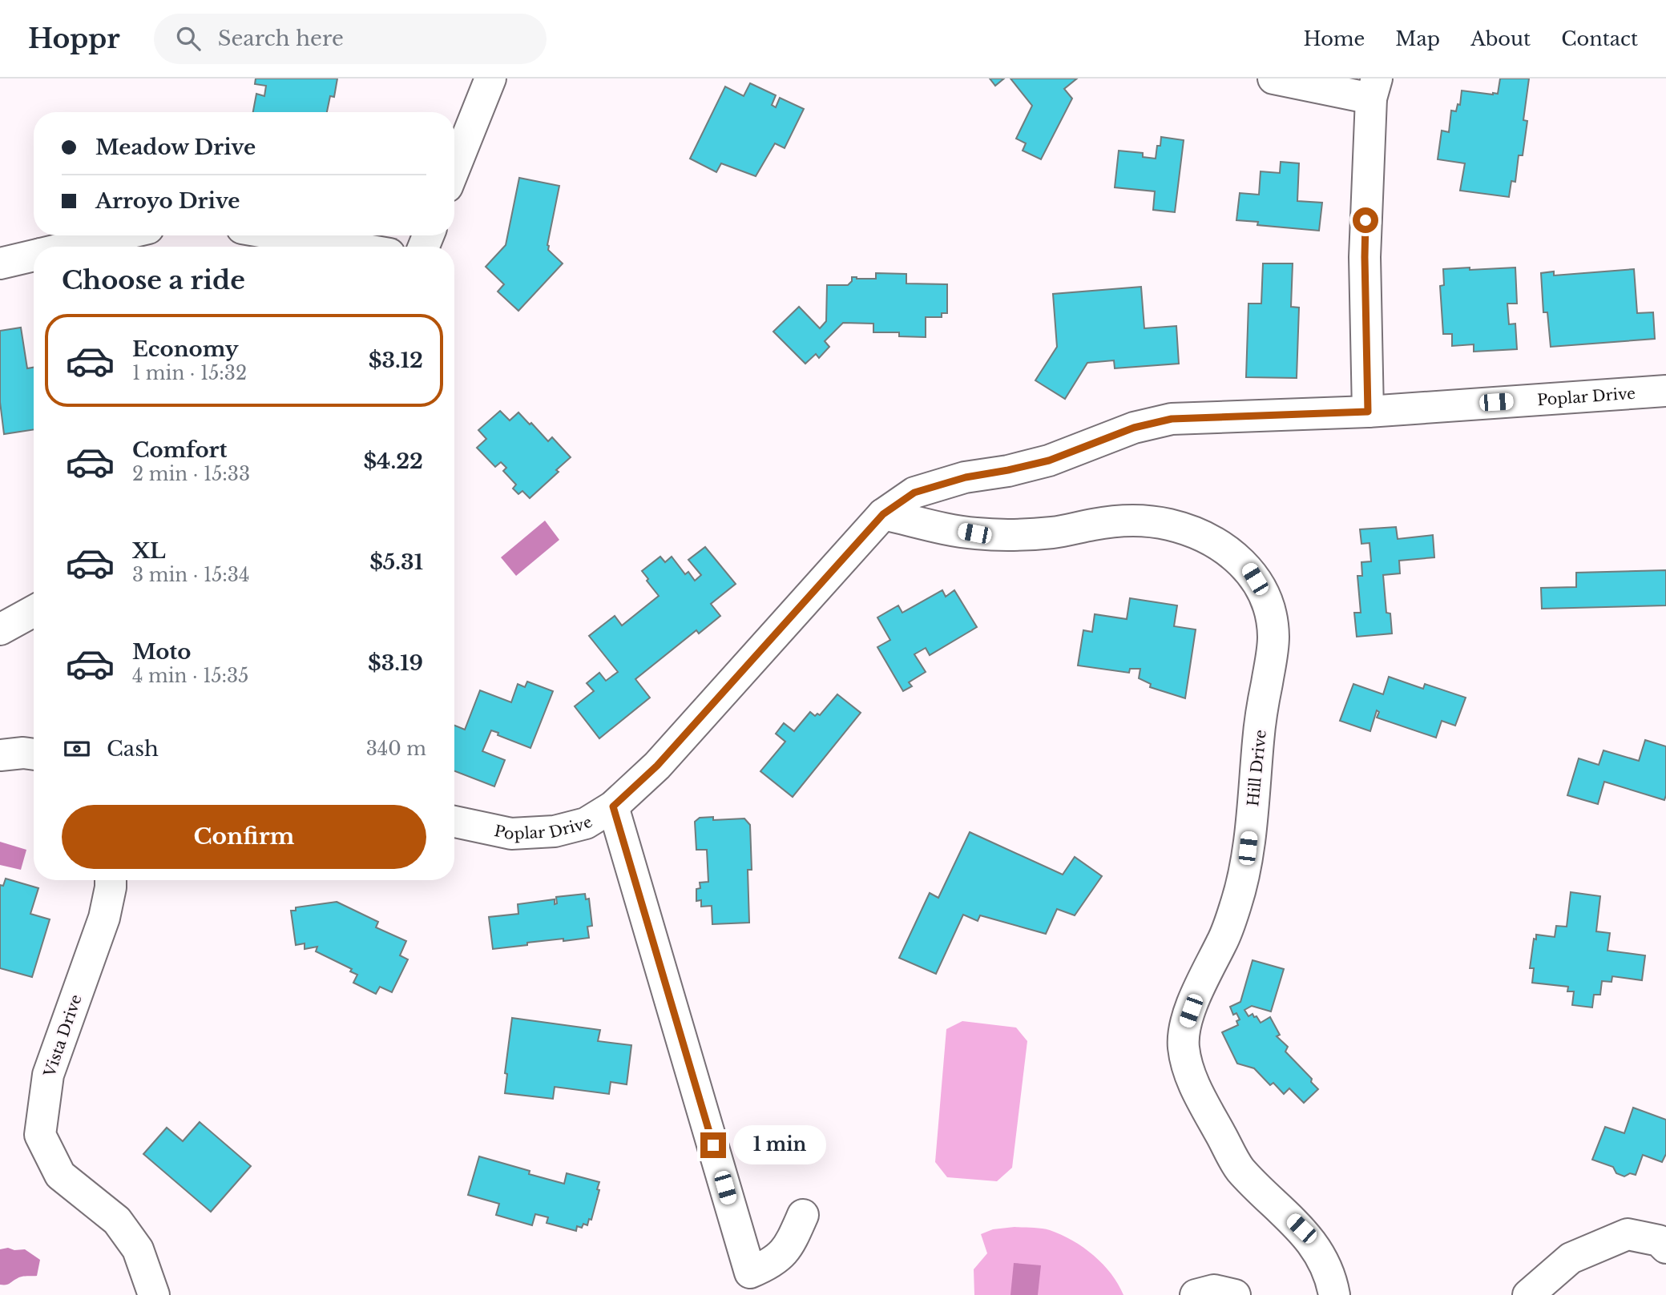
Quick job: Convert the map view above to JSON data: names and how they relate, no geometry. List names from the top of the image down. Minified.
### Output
{"streets":{"street":["Poplar Drive","Hill Drive","Vista Drive"]},"crossings":[["Poplar Drive","Hill Drive"]],"page":{"header":"Hoppr","search":"Search here","nav":["Home","Map","About","Contact"],"banner":["Meadow Drive","Arroyo Drive"],"heading":"Choose a ride","list":[{"name":"Economy","note":"1 min · 15:32","value":"$3.12"},{"name":"Comfort","note":"2 min · 15:33","value":"$4.22"},{"name":"XL","note":"3 min · 15:34","value":"$5.31"},{"name":"Moto","note":"4 min · 15:35","value":"$3.19"}],"pay":["Cash","340 m"],"buttons":"Confirm","bubble":"1 min"}}
